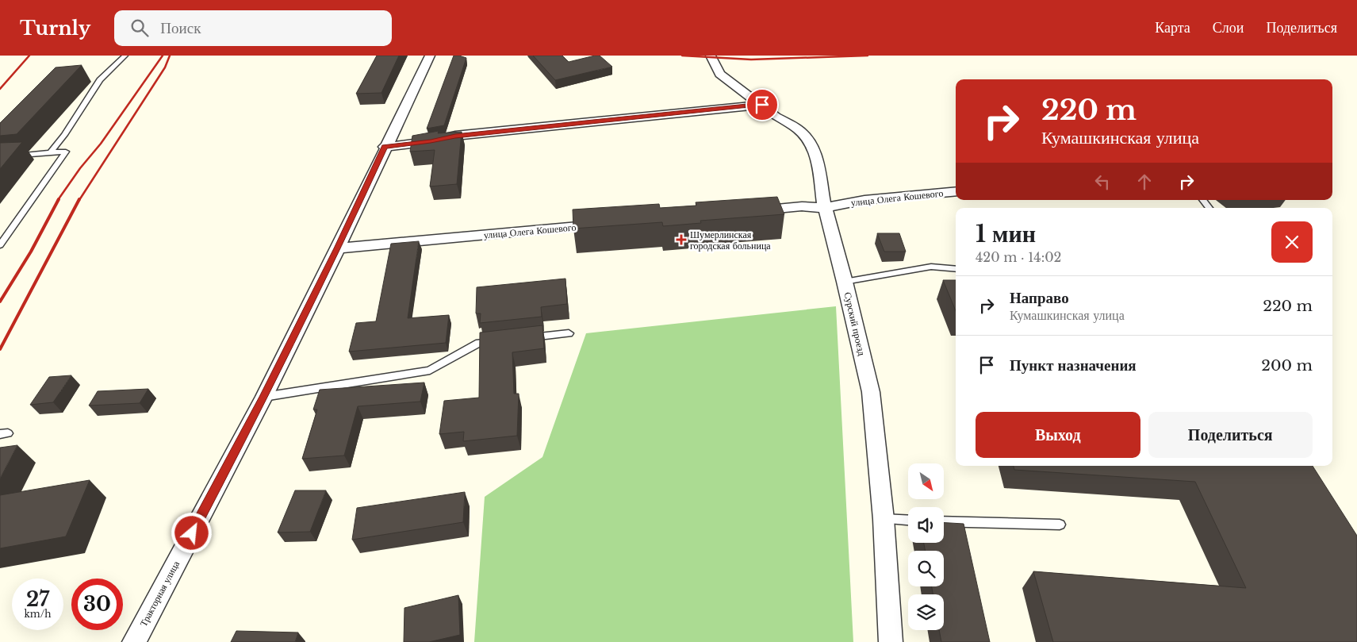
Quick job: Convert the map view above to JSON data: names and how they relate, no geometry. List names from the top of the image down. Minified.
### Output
{"streets":{"street":["улица Олега Кошевого","Сурский проезд","Тракторная улица"]},"crossings":[["улица Олега Кошевого","Сурский проезд"],["улица Олега Кошевого","Тракторная улица"]],"places":{"health":["Шумерлинская городская больница"]},"north":"bottom right","page":{"header":"Turnly","search":"Поиск","nav":["Карта","Слои","Поделиться"],"turn":["220 m","Кумашкинская улица"],"heading":["1 мин","420 m · 14:02"],"list":[{"name":"Направо","note":"Кумашкинская улица","value":"220 m"},{"name":"Пункт назначения","value":"200 m"}],"buttons":["Выход","Поделиться"],"speed":"27 km/h","limit":"30"}}
